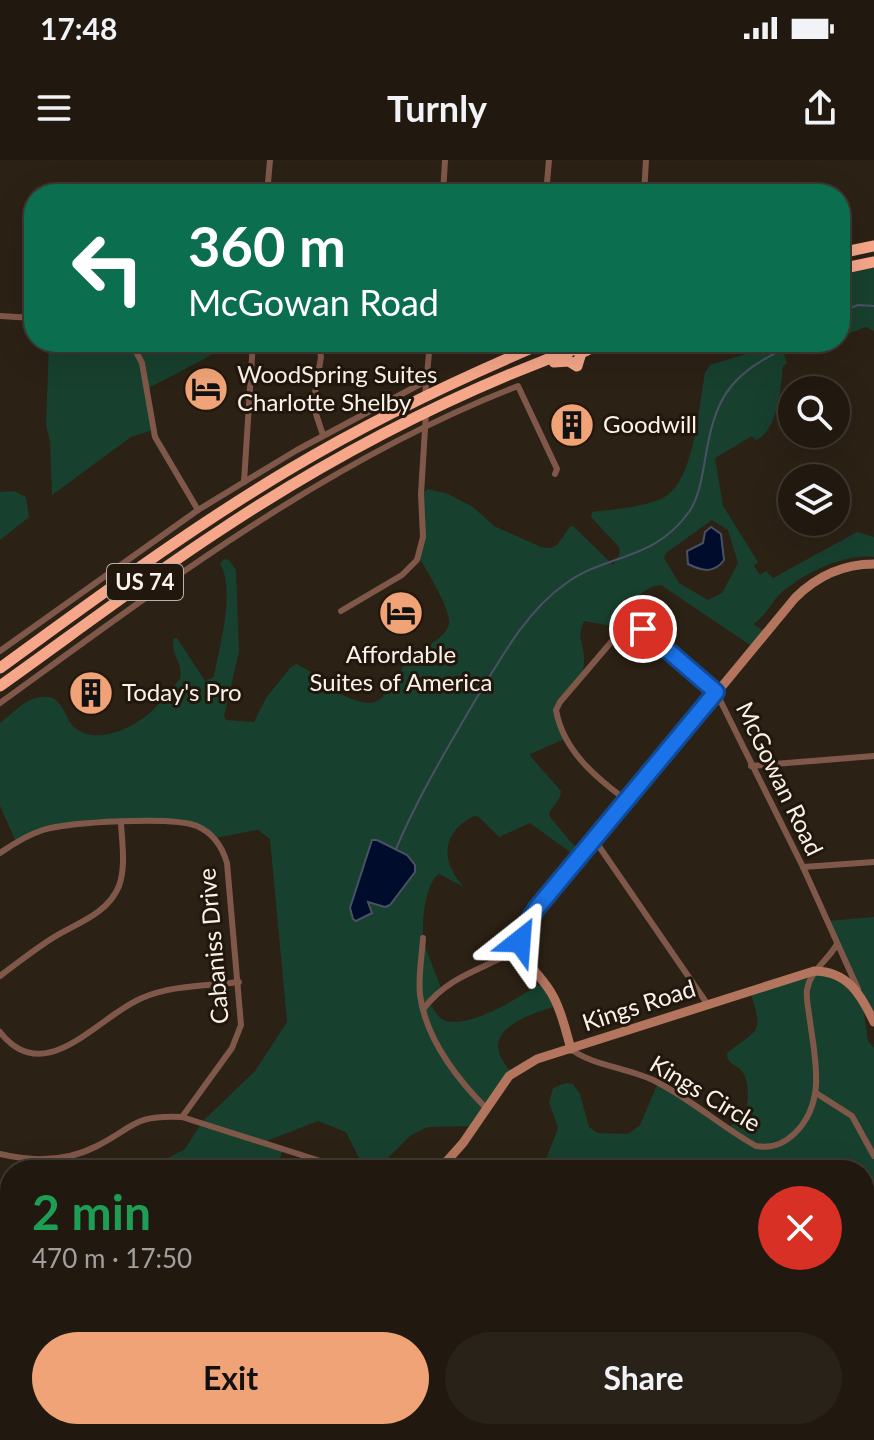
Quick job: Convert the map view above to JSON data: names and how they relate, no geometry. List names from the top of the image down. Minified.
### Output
{"streets":{"highway":["US 74"],"street":["McGowan Road","Cabaniss Drive","Kings Road","Kings Circle"]},"crossings":[["Kings Road","Kings Circle"]],"places":{"hotel":["WoodSpring Suites Charlotte Shelby","Affordable Suites of America"],"building":["Goodwill","Today's Pro"]},"page":{"status":"17:48","header":"Turnly","turn":["360 m","McGowan Road"],"heading":["2 min","470 m · 17:50"],"buttons":["Exit","Share"]}}
